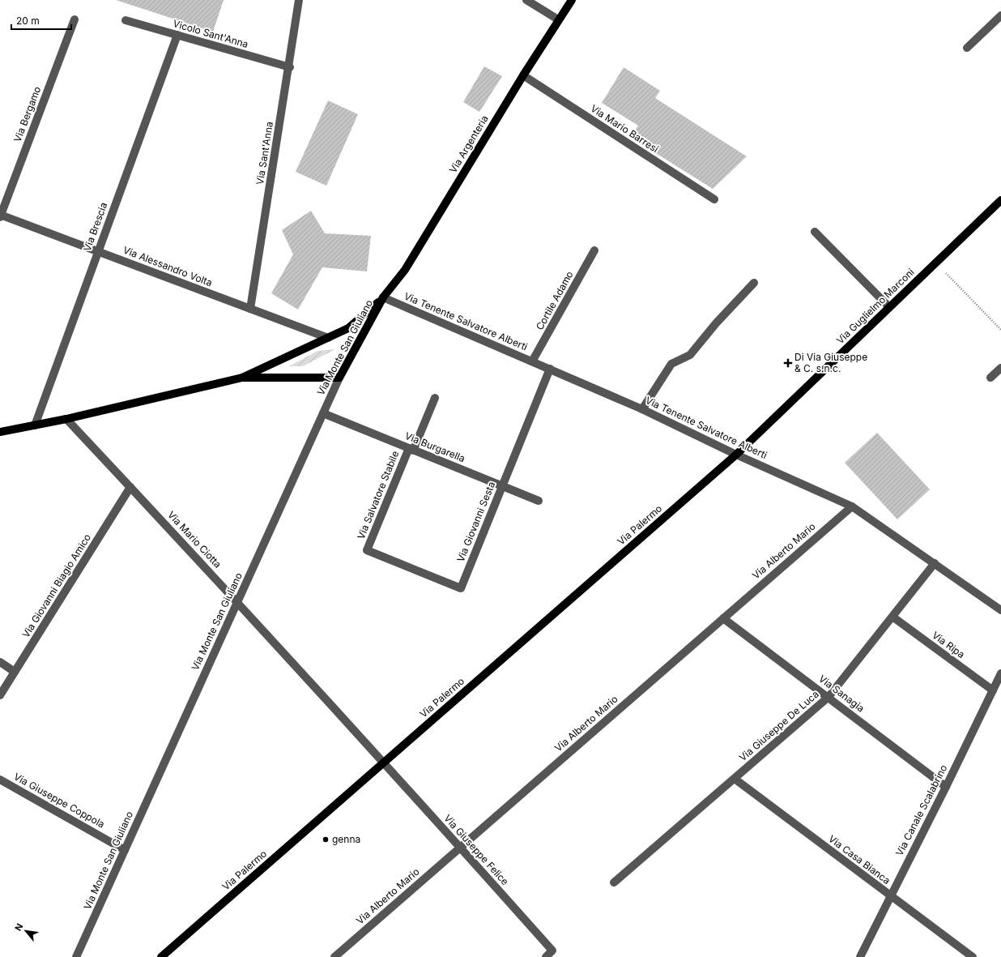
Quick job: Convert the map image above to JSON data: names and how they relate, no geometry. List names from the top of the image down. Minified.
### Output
{"streets":{"main road":["Via Argenteria","Via Guglielmo Marconi","Via Monte San Giuliano","Via Palermo"],"street":["Vicolo Sant'Anna","Via Bergamo","Via Mario Barresi","Via Sant'Anna","Via Brescia","Via Alessandro Volta","Cortile Adamo","Via Tenente Salvatore Alberti","Via Burgarella","Via Salvatore Stabile","Via Giovanni Sesta","Via Mario Ciotta","Via Alberto Mario","Via Giovanni Biagio Amico","Via Ripa","Via Sanagia","Via Giuseppe De Luca","Via Giuseppe Coppola","Via Canale Scalabrino","Via Giuseppe Felice","Via Casa Bianca"]},"crossings":[["Vicolo Sant'Anna","Via Sant'Anna"],["Vicolo Sant'Anna","Via Brescia"],["Via Bergamo","Via Alessandro Volta"],["Via Mario Barresi","Via Argenteria"],["Via Argenteria","Via Tenente Salvatore Alberti"],["Via Argenteria","Via Monte San Giuliano"],["Via Sant'Anna","Via Alessandro Volta"],["Via Brescia","Via Alessandro Volta"],["Cortile Adamo","Via Tenente Salvatore Alberti"],["Via Guglielmo Marconi","Via Tenente Salvatore Alberti"],["Via Guglielmo Marconi","Via Palermo"],["Via Tenente Salvatore Alberti","Via Monte San Giuliano"],["Via Tenente Salvatore Alberti","Via Giovanni Sesta"],["Via Tenente Salvatore Alberti","Via Palermo"],["Via Tenente Salvatore Alberti","Via Alberto Mario"],["Via Tenente Salvatore Alberti","Via Giuseppe De Luca"],["Via Monte San Giuliano","Via Burgarella"],["Via Monte San Giuliano","Via Mario Ciotta"],["Via Monte San Giuliano","Via Giuseppe Coppola"],["Via Burgarella","Via Salvatore Stabile"],["Via Burgarella","Via Giovanni Sesta"],["Via Salvatore Stabile","Via Giovanni Sesta"],["Via Palermo","Via Mario Ciotta"],["Via Palermo","Via Giuseppe Felice"],["Via Mario Ciotta","Via Giovanni Biagio Amico"],["Via Mario Ciotta","Via Giuseppe Felice"],["Via Alberto Mario","Via Sanagia"],["Via Alberto Mario","Via Giuseppe Felice"],["Via Ripa","Via Giuseppe De Luca"],["Via Ripa","Via Canale Scalabrino"],["Via Sanagia","Via Giuseppe De Luca"],["Via Sanagia","Via Canale Scalabrino"],["Via Giuseppe De Luca","Via Casa Bianca"],["Via Canale Scalabrino","Via Casa Bianca"]],"places":{"health":["Di Via Giuseppe & C. s.n.c."],"other":["genna"]},"scale_bar":"20 m","north":"top left"}
